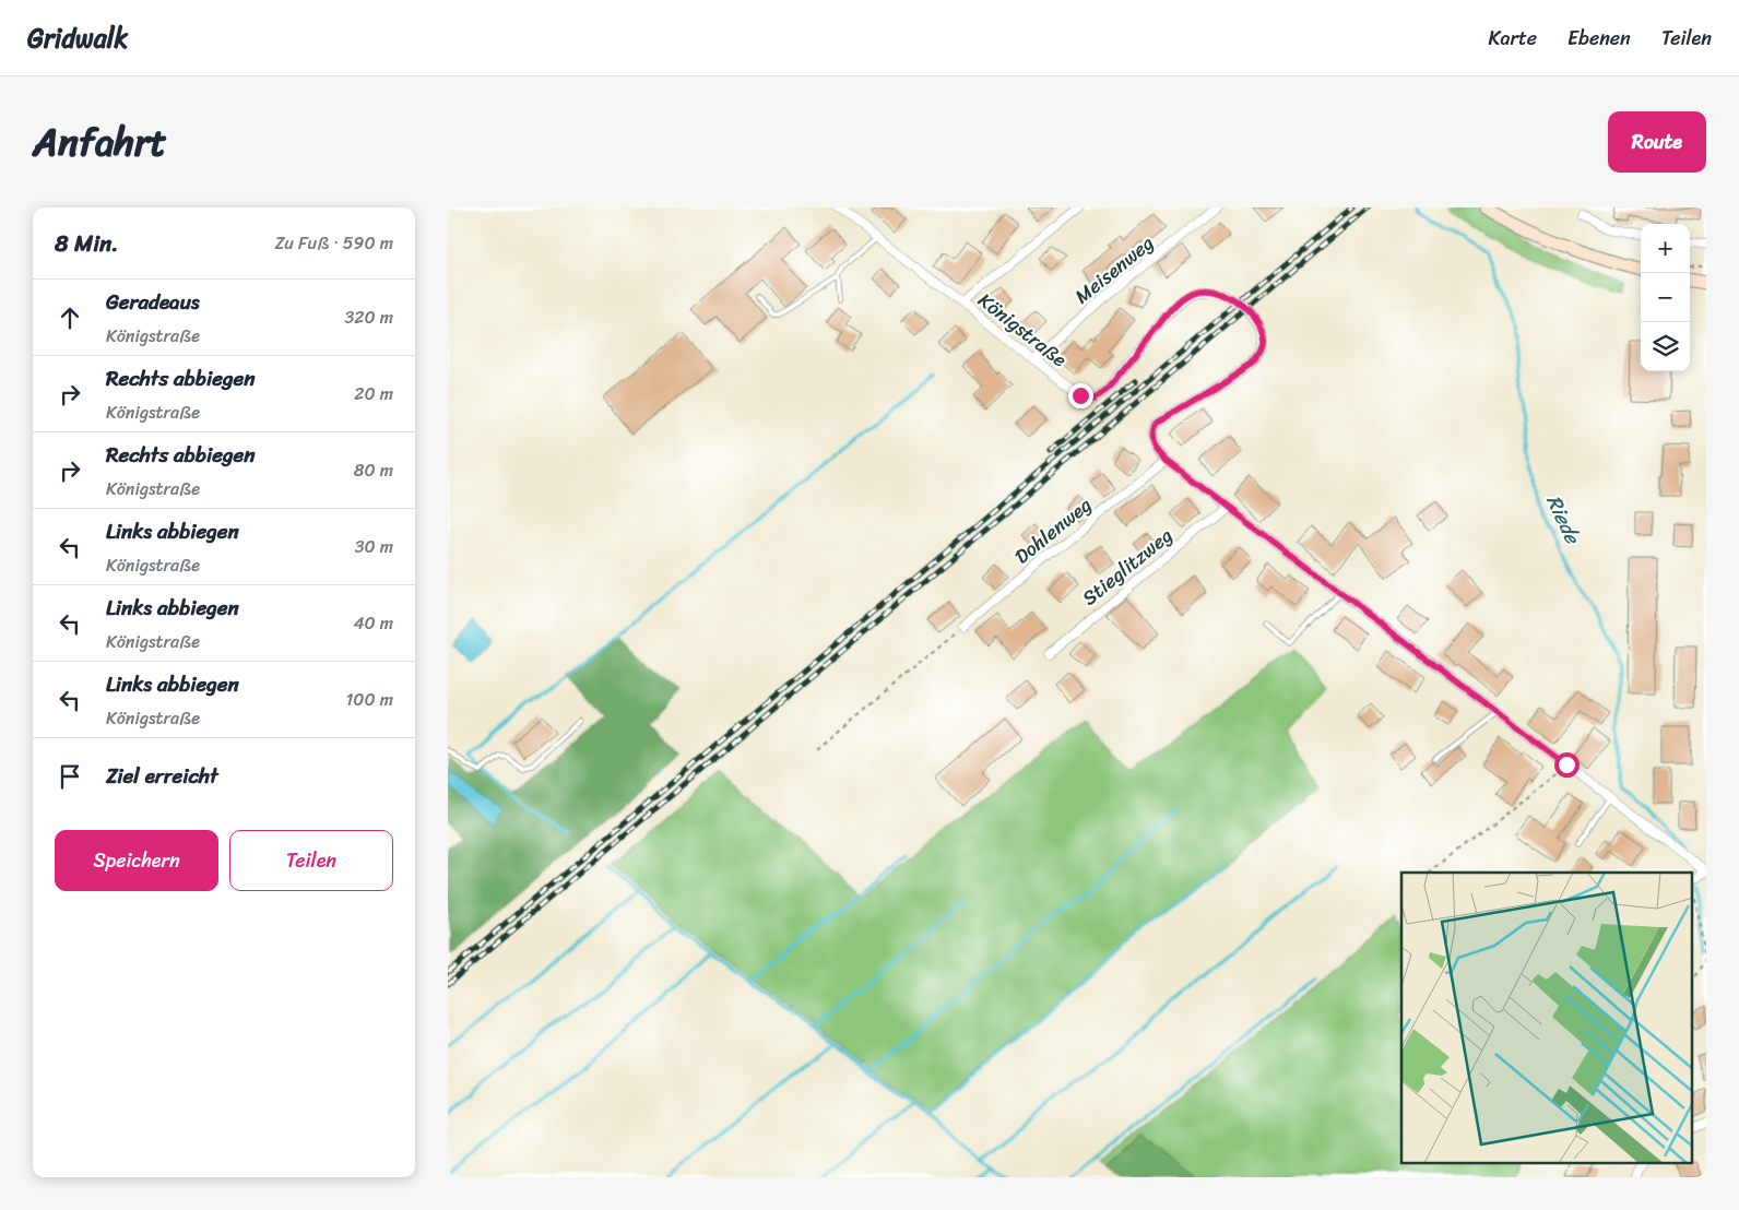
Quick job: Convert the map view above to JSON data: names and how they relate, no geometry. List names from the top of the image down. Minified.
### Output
{"streets":{"street":["Meisenweg","Königstraße","Dohlenweg","Stieglitzweg"]},"crossings":[["Meisenweg","Königstraße"],["Königstraße","Dohlenweg"],["Königstraße","Stieglitzweg"]],"water":["Riede"],"page":{"header":"Gridwalk","nav":["Karte","Ebenen","Teilen"],"title":"Anfahrt","buttons":["Route",["Speichern","Teilen"]],"heading":["8 Min.","Zu Fuß · 590 m"],"map_buttons":["+","−"],"list":[["Geradeaus","Königstraße","320 m"],["Rechts abbiegen","Königstraße","20 m"],["Rechts abbiegen","Königstraße","80 m"],["Links abbiegen","Königstraße","30 m"],["Links abbiegen","Königstraße","40 m"],["Links abbiegen","Königstraße","100 m"],"Ziel erreicht"]}}
